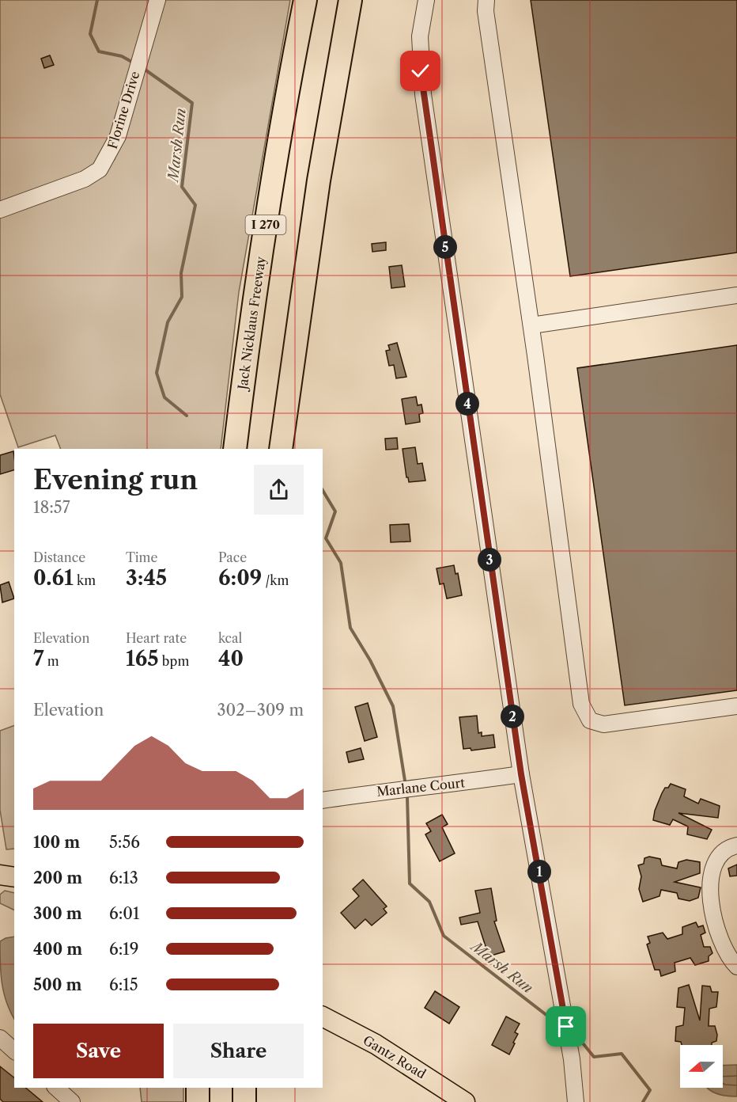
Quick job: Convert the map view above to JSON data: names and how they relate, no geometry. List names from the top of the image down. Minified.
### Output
{"streets":{"highway":["I 270","Jack Nicklaus Freeway"],"main road":["Gantz Road"],"street":["Florine Drive","Marlane Court"]},"water":["Marsh Run"],"north":"left","page":{"pins":["5","4","3","2","1"],"heading":["Evening run","18:57"],"stats":[["Distance","0.61 km"],["Time","3:45"],["Pace","6:09 /km"],["Elevation","7 m"],["Heart rate","165 bpm"],["kcal","40"]],"chart":["Elevation","302–309 m"],"list":[{"name":"100 m","note":"5:56"},{"name":"200 m","note":"6:13"},{"name":"300 m","note":"6:01"},{"name":"400 m","note":"6:19"},{"name":"500 m","note":"6:15"}],"buttons":["Save","Share"]}}
